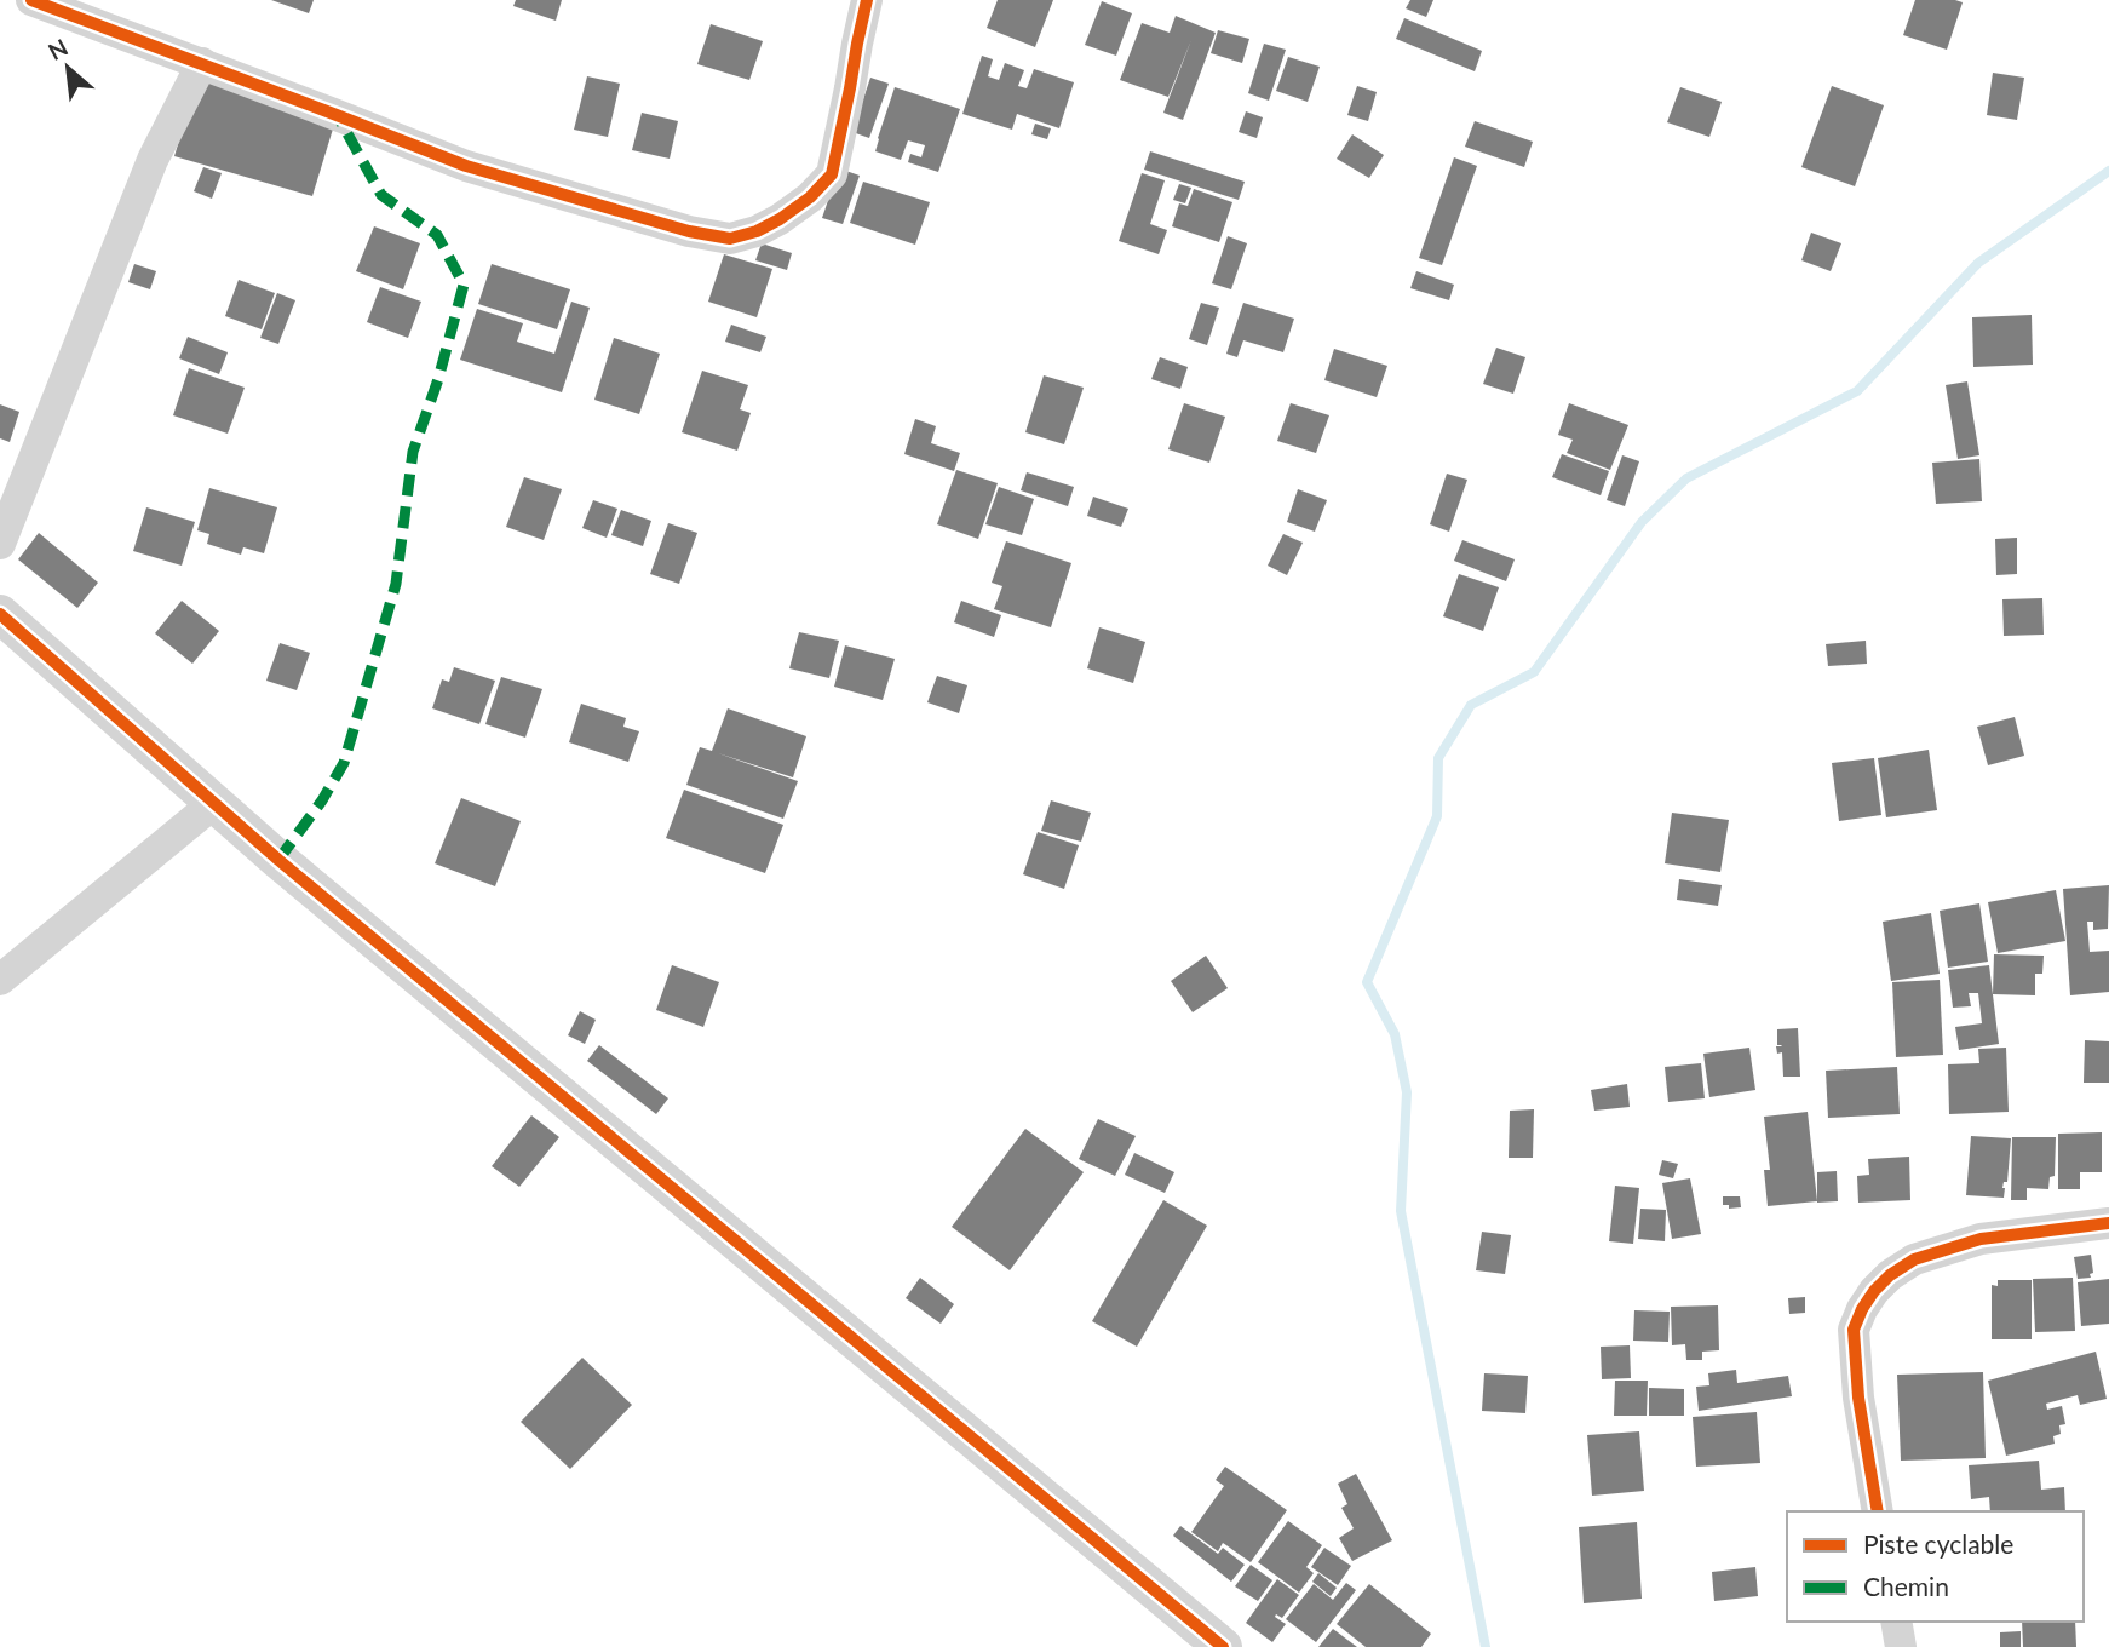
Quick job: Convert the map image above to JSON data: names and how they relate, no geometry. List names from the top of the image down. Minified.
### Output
{"legend":["Piste cyclable","Chemin"],"north":"top left"}
